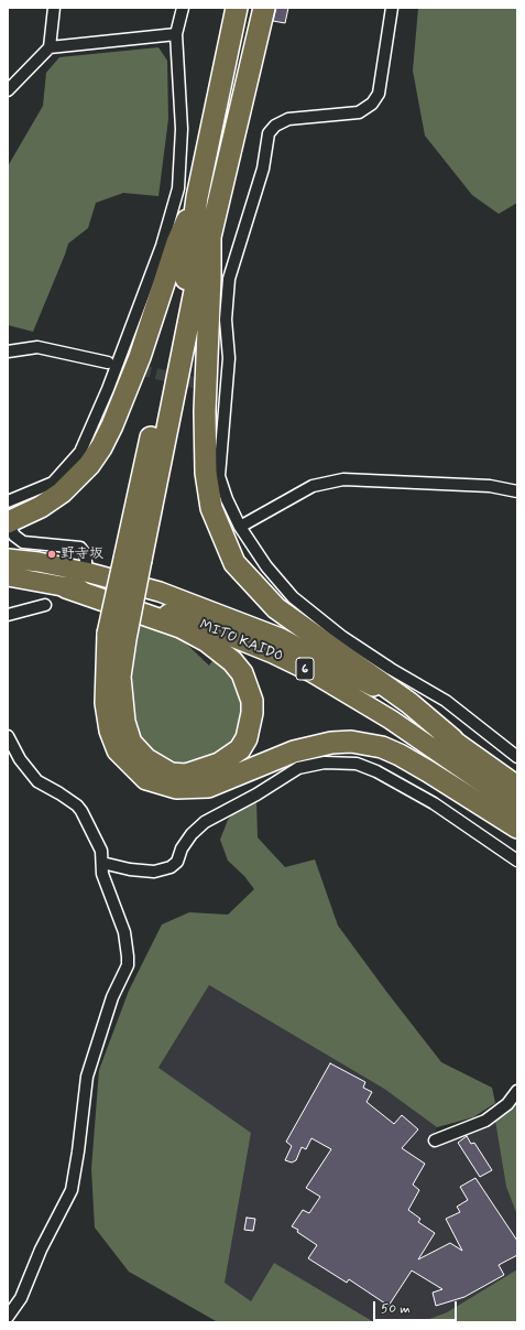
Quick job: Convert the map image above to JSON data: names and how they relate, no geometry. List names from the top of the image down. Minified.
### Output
{"streets":{"highway":["MITO KAIDO","6"]},"places":["野寺坂"],"scale_bar":"50 m"}
